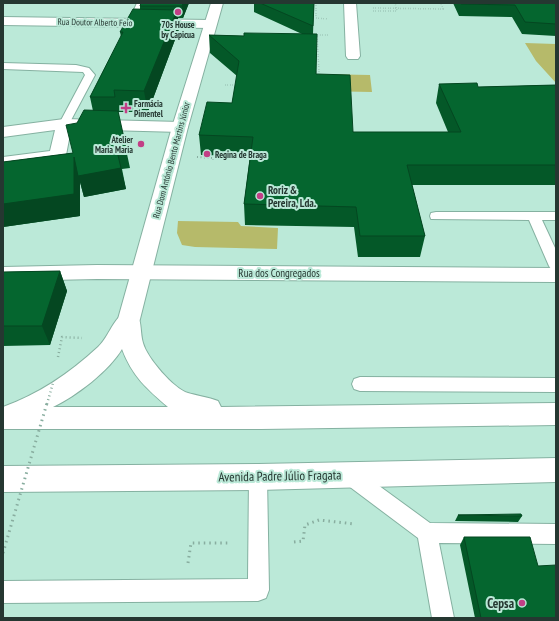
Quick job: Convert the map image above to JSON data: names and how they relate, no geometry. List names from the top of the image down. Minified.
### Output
{"streets":{"main road":["Rua Doutor Alberto Feio","Rua Dom António Bento Martins Júnior","Rua dos Congregados","Avenida Padre Júlio Fragata"]},"crossings":[["Rua Doutor Alberto Feio","Rua Dom António Bento Martins Júnior"],["Rua Dom António Bento Martins Júnior","Rua dos Congregados"]],"places":{"other":["70s House by Capicua","Atelier Maria Maria","Regina de Braga","Roriz & Pereira, Lda.","Cepsa"],"health":["Farmácia Pimentel"]}}
